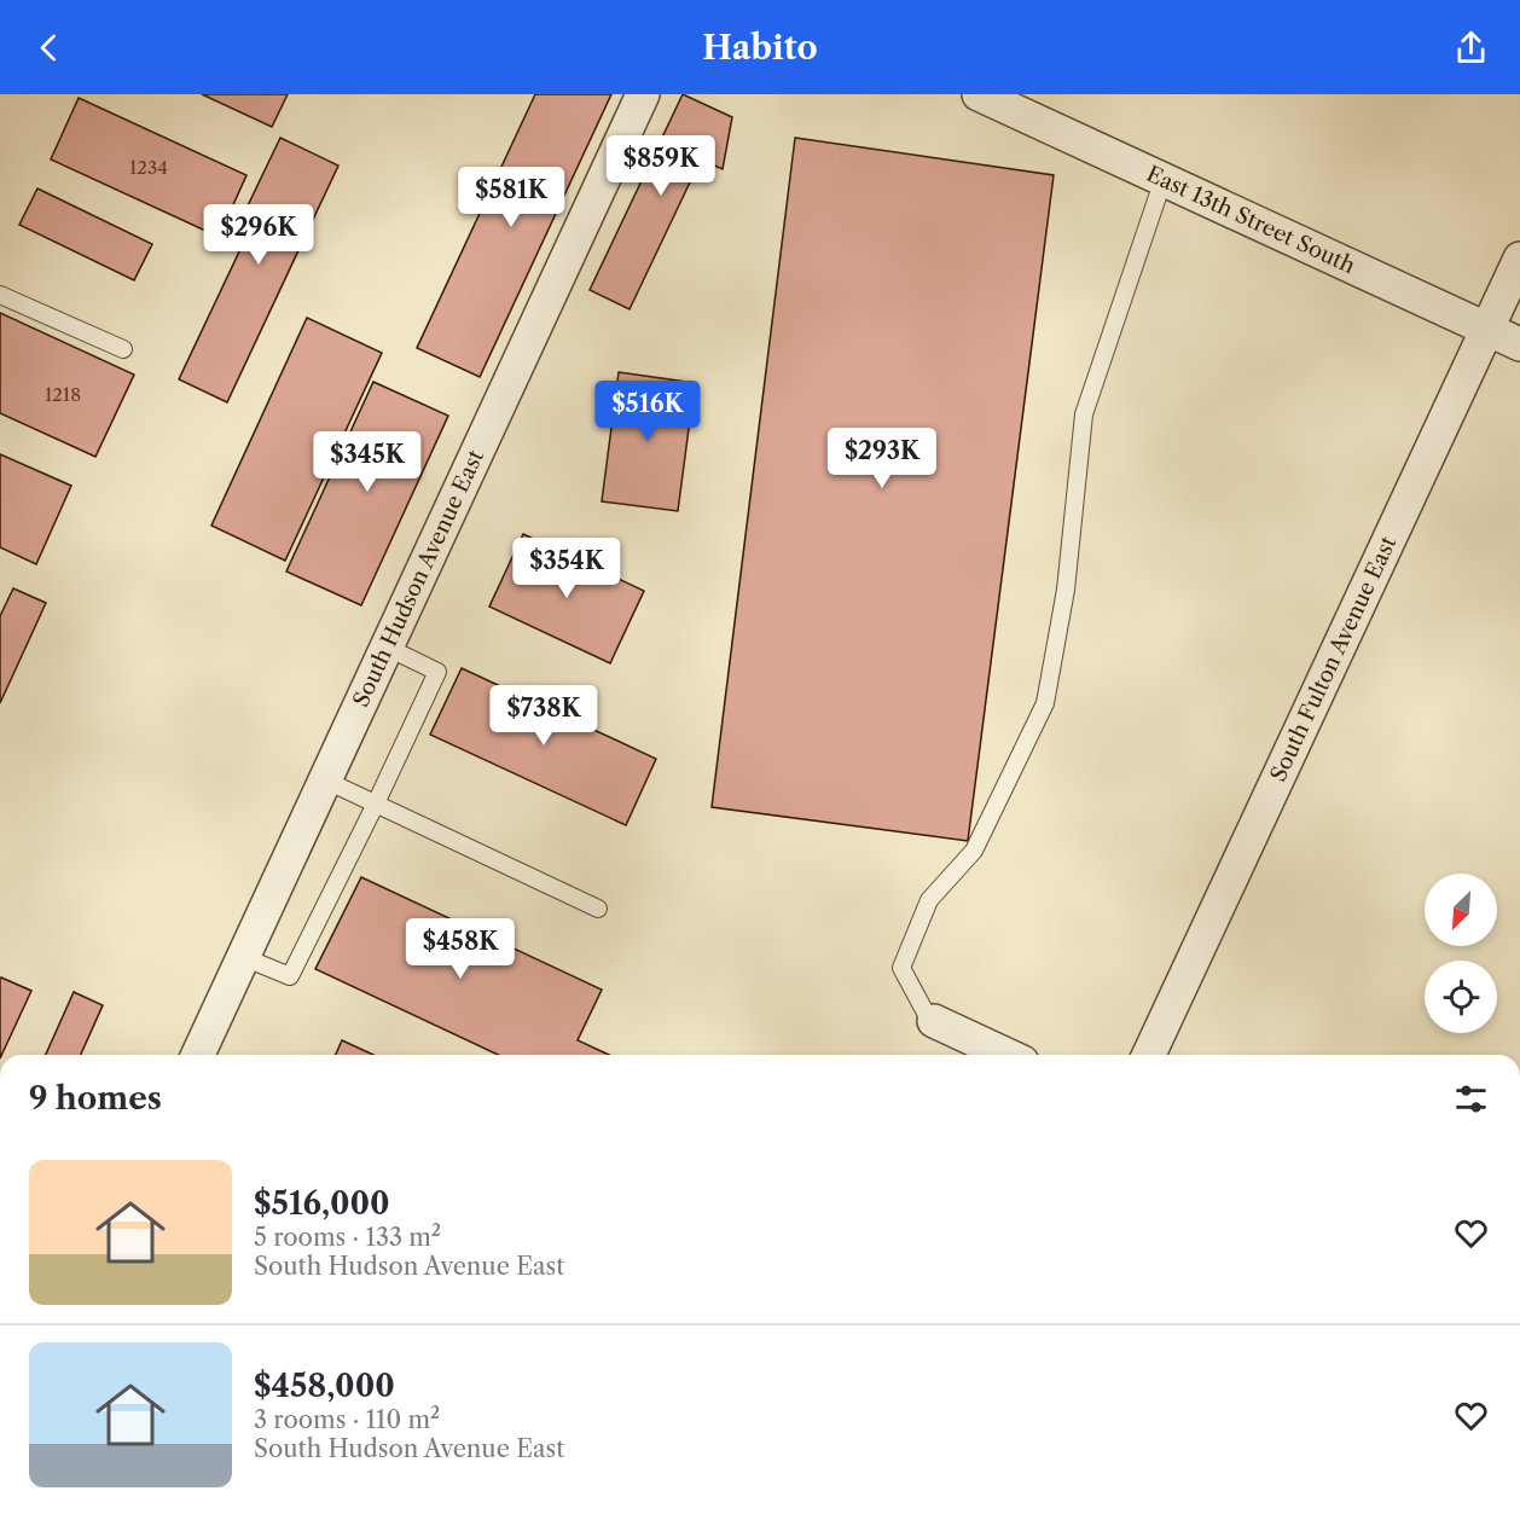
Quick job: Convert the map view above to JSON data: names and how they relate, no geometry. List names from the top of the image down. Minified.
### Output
{"streets":{"street":["East 13th Street South","South Hudson Avenue East","South Fulton Avenue East"]},"crossings":[["East 13th Street South","South Fulton Avenue East"]],"house_numbers":["1234","1218"],"north":"bottom left","page":{"header":"Habito","price":["$859K","$581K","$296K","$516K","$293K","$345K","$354K","$738K","$458K"],"heading":"9 homes","list":[{"name":"$516,000","note":"5 rooms · 133 m² · South Hudson Avenue East"},{"name":"$458,000","note":"3 rooms · 110 m² · South Hudson Avenue East"}]}}
